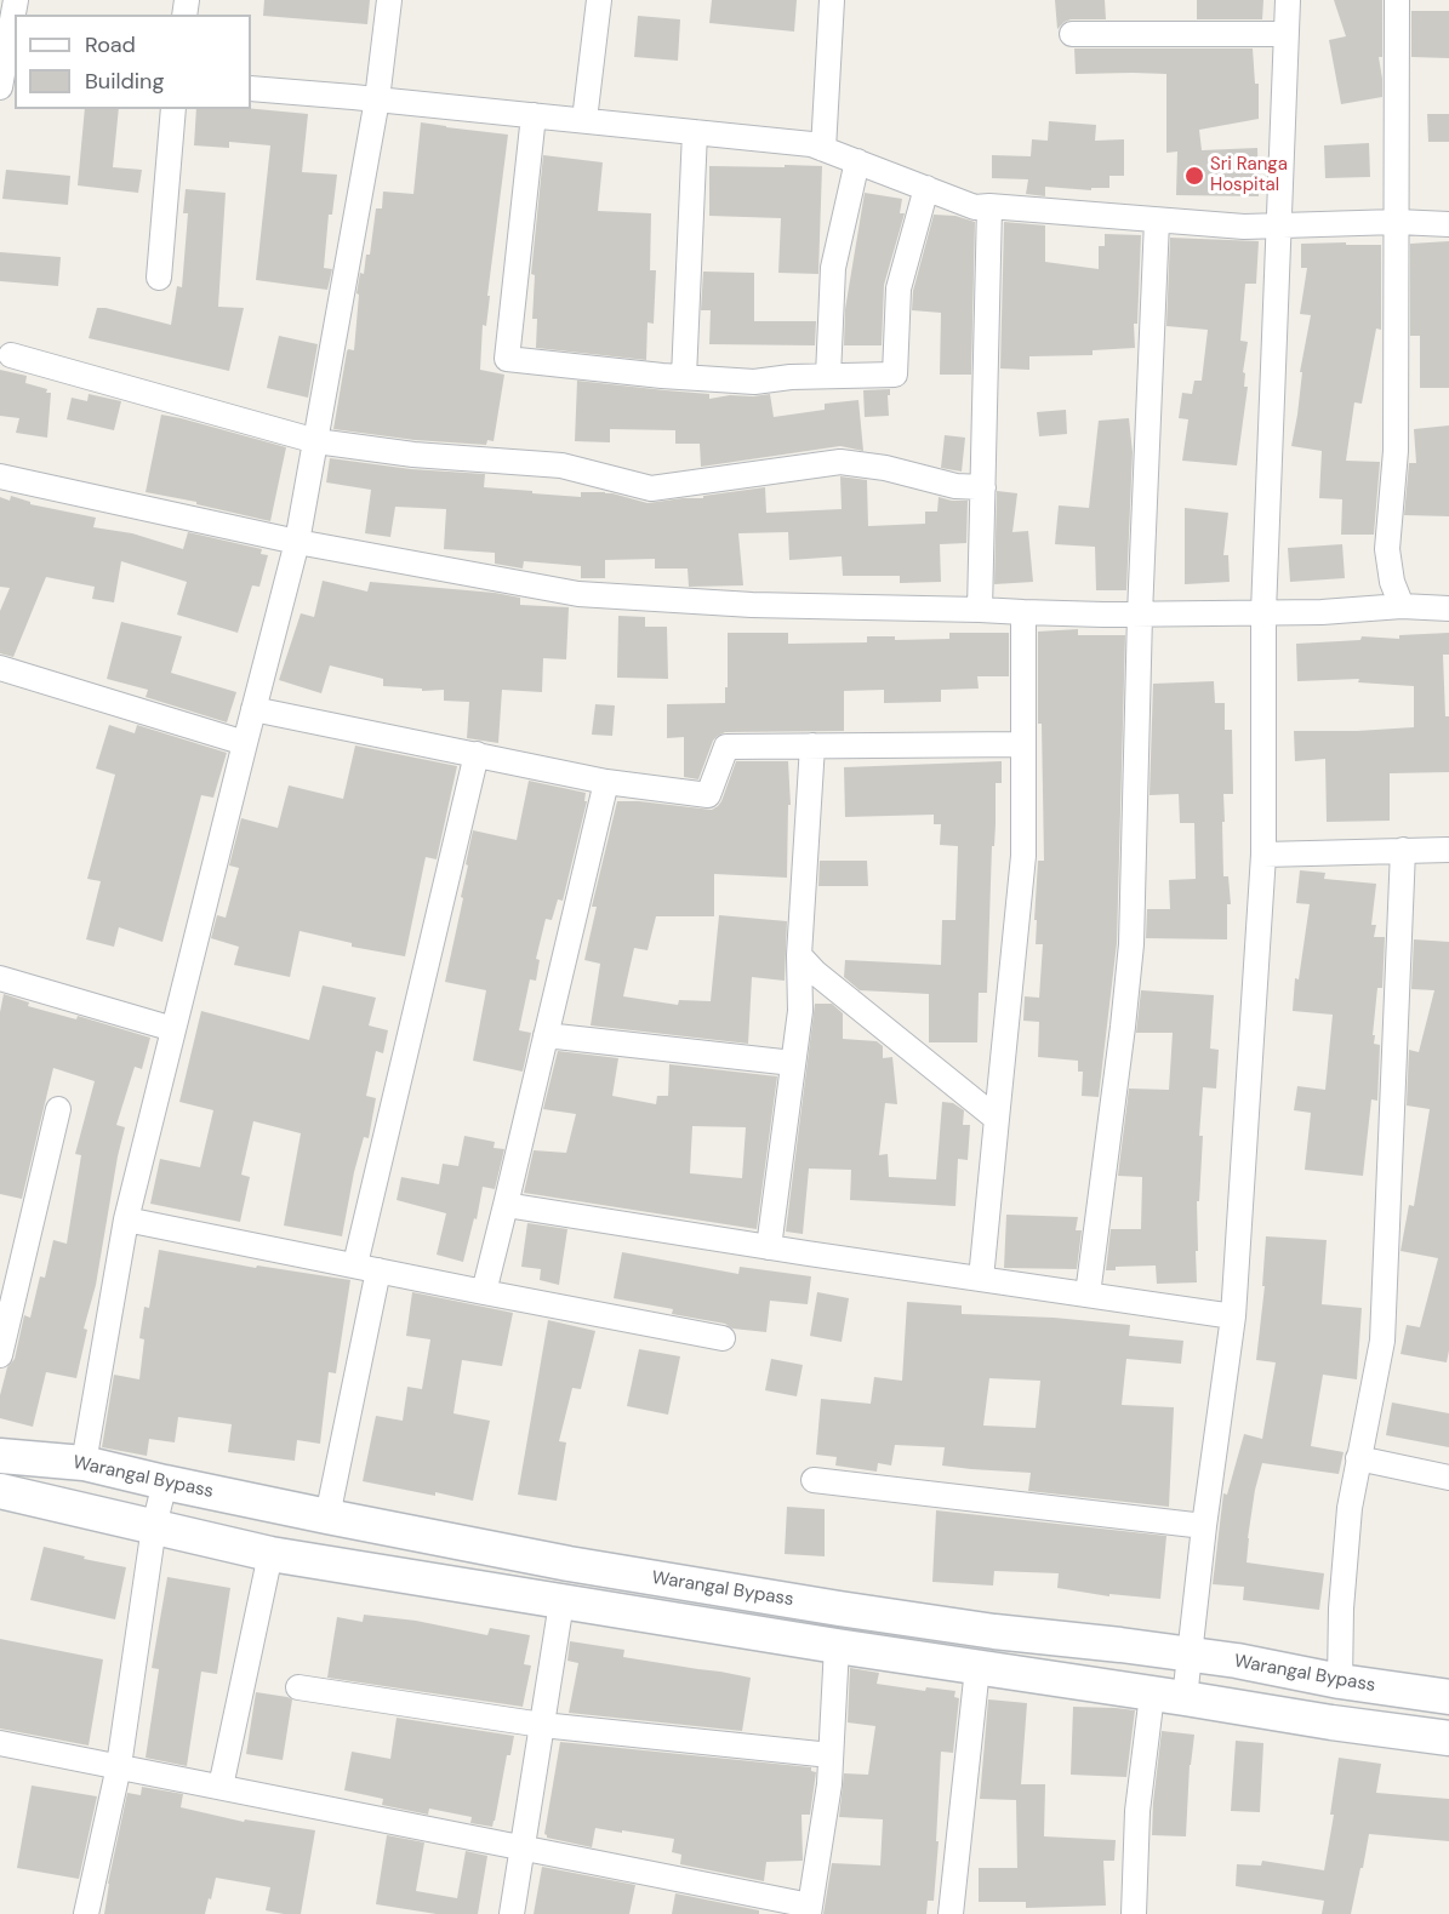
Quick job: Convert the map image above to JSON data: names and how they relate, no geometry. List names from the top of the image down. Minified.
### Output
{"streets":{"main road":["Warangal Bypass"]},"places":["Sri Ranga Hospital"],"legend":["Road","Building"]}
